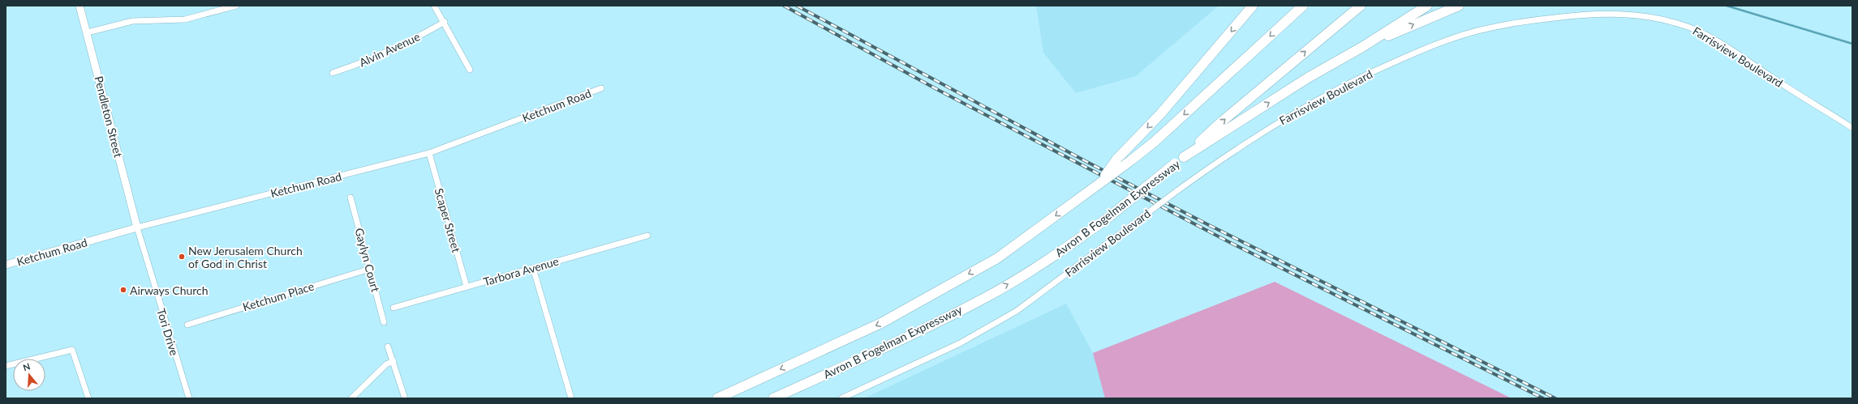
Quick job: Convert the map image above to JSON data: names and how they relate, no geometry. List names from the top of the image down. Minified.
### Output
{"streets":{"highway":["Avron B Fogelman Expressway"],"main road":["Ketchum Road","Pendleton Street"],"street":["Alvin Avenue","Farrisview Boulevard","Scaper Street","Gaylyn Court","Tarbora Avenue","Ketchum Place","Tori Drive"]},"crossings":[["Ketchum Road","Pendleton Street"],["Ketchum Road","Scaper Street"],["Ketchum Road","Tori Drive"],["Pendleton Street","Tori Drive"],["Scaper Street","Tarbora Avenue"],["Gaylyn Court","Ketchum Place"]],"places":["New Jerusalem Church of God in Christ","Airways Church"],"north":"top"}
